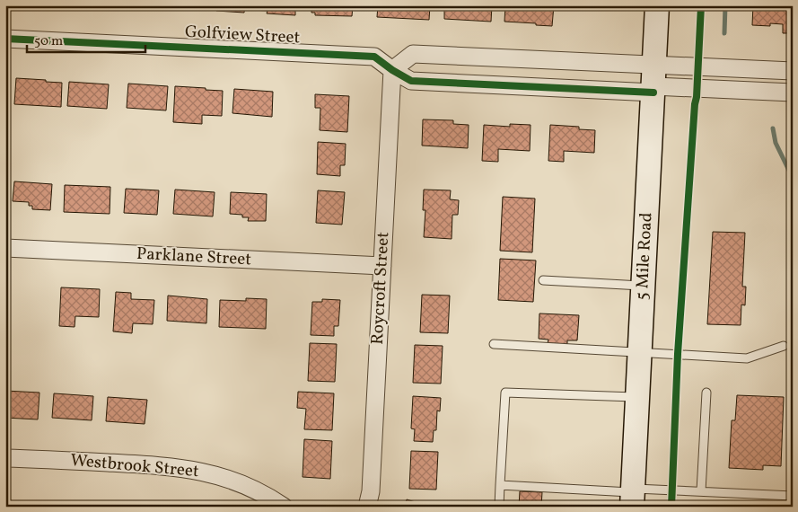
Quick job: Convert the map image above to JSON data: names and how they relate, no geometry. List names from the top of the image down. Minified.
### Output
{"streets":{"main road":["5 Mile Road"],"street":["Golfview Street","Parklane Street","Roycroft Street","Westbrook Street"]},"crossings":[["Golfview Street","5 Mile Road"],["Golfview Street","Roycroft Street"],["Parklane Street","Roycroft Street"]],"scale_bar":"50 m"}
